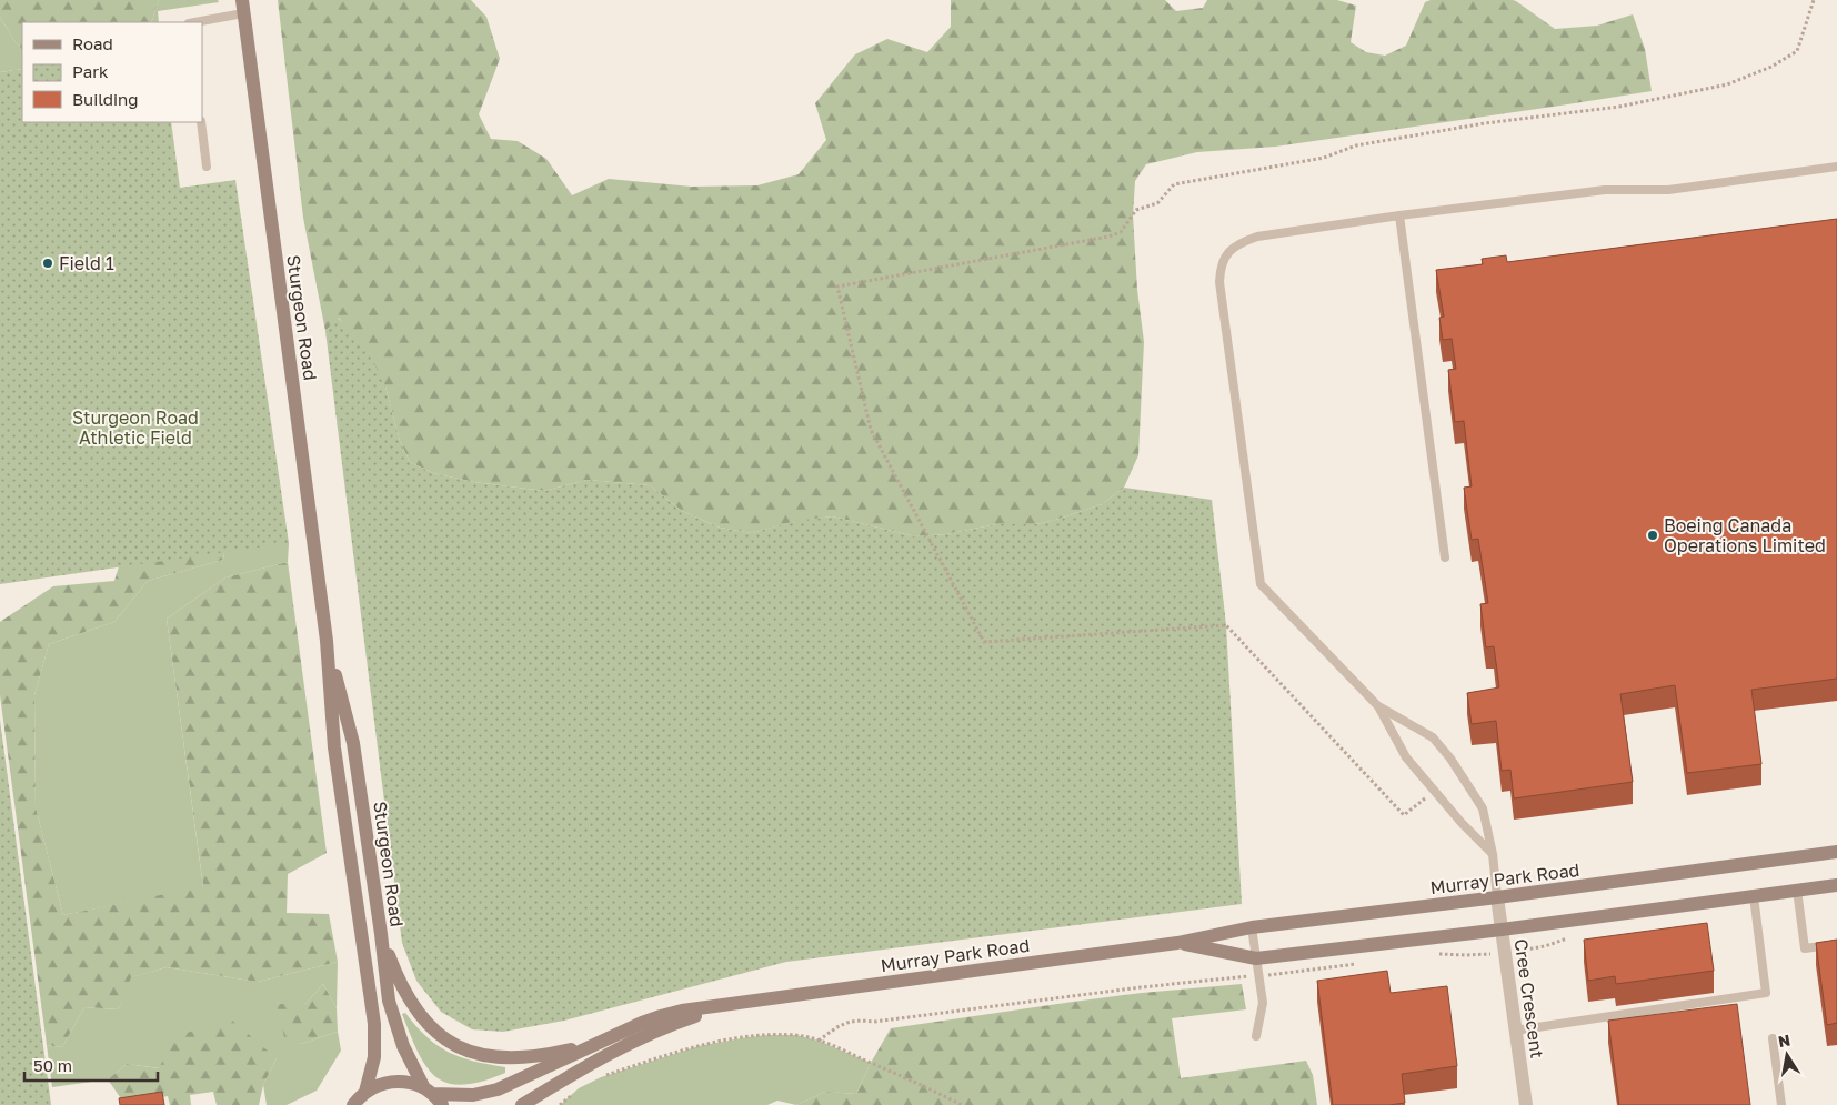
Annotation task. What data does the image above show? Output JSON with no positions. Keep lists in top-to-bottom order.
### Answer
{
  "streets": {
    "street": ["Sturgeon Road", "Murray Park Road", "Cree Crescent"]
  },
  "crossings": [
    ["Sturgeon Road", "Murray Park Road"],
    ["Murray Park Road", "Cree Crescent"]
  ],
  "parks": ["Sturgeon Road Athletic Field"],
  "places": ["Field 1", "Boeing Canada Operations Limited"],
  "legend": ["Road", "Park", "Building"],
  "scale_bar": "50 m",
  "north": "top"
}
